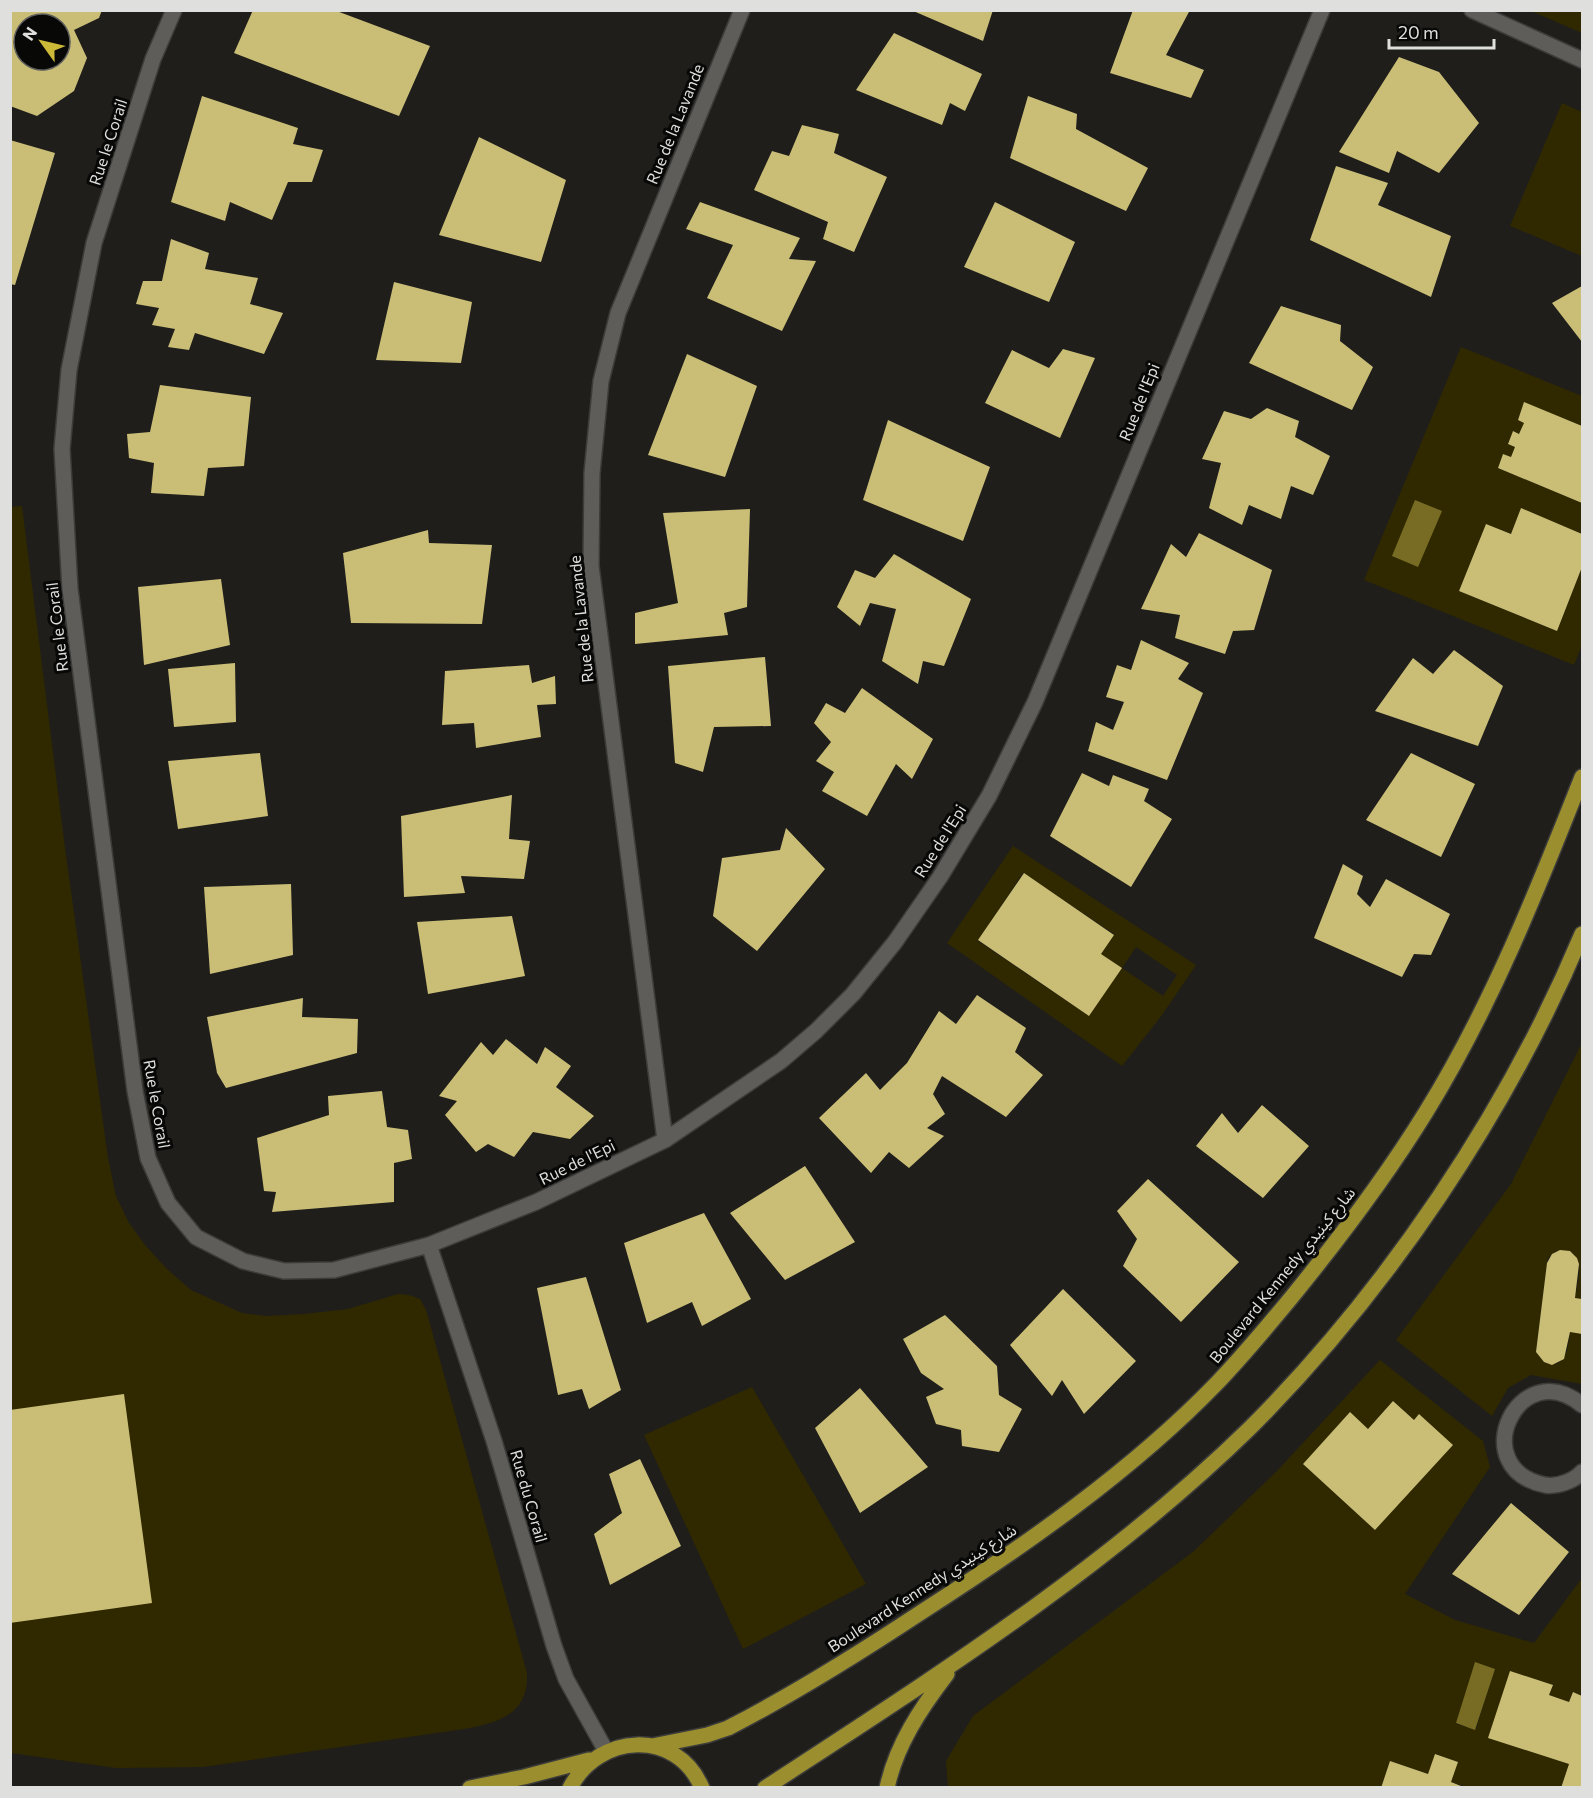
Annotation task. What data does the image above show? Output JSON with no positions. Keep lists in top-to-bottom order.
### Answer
{
  "streets": {
    "main road": ["Boulevard Kennedy شارع كينيدي"],
    "street": [
      "Rue de la Lavande",
      "Rue le Corail",
      "Rue de l'Epi",
      "Rue du Corail"
    ]
  },
  "crossings": [
    ["Rue de la Lavande", "Rue de l'Epi"],
    ["Rue le Corail", "Rue de l'Epi"],
    ["Rue de l'Epi", "Rue du Corail"],
    ["Boulevard Kennedy شارع كينيدي", "Rue du Corail"]
  ],
  "scale_bar": "20 m",
  "north": "top left"
}
